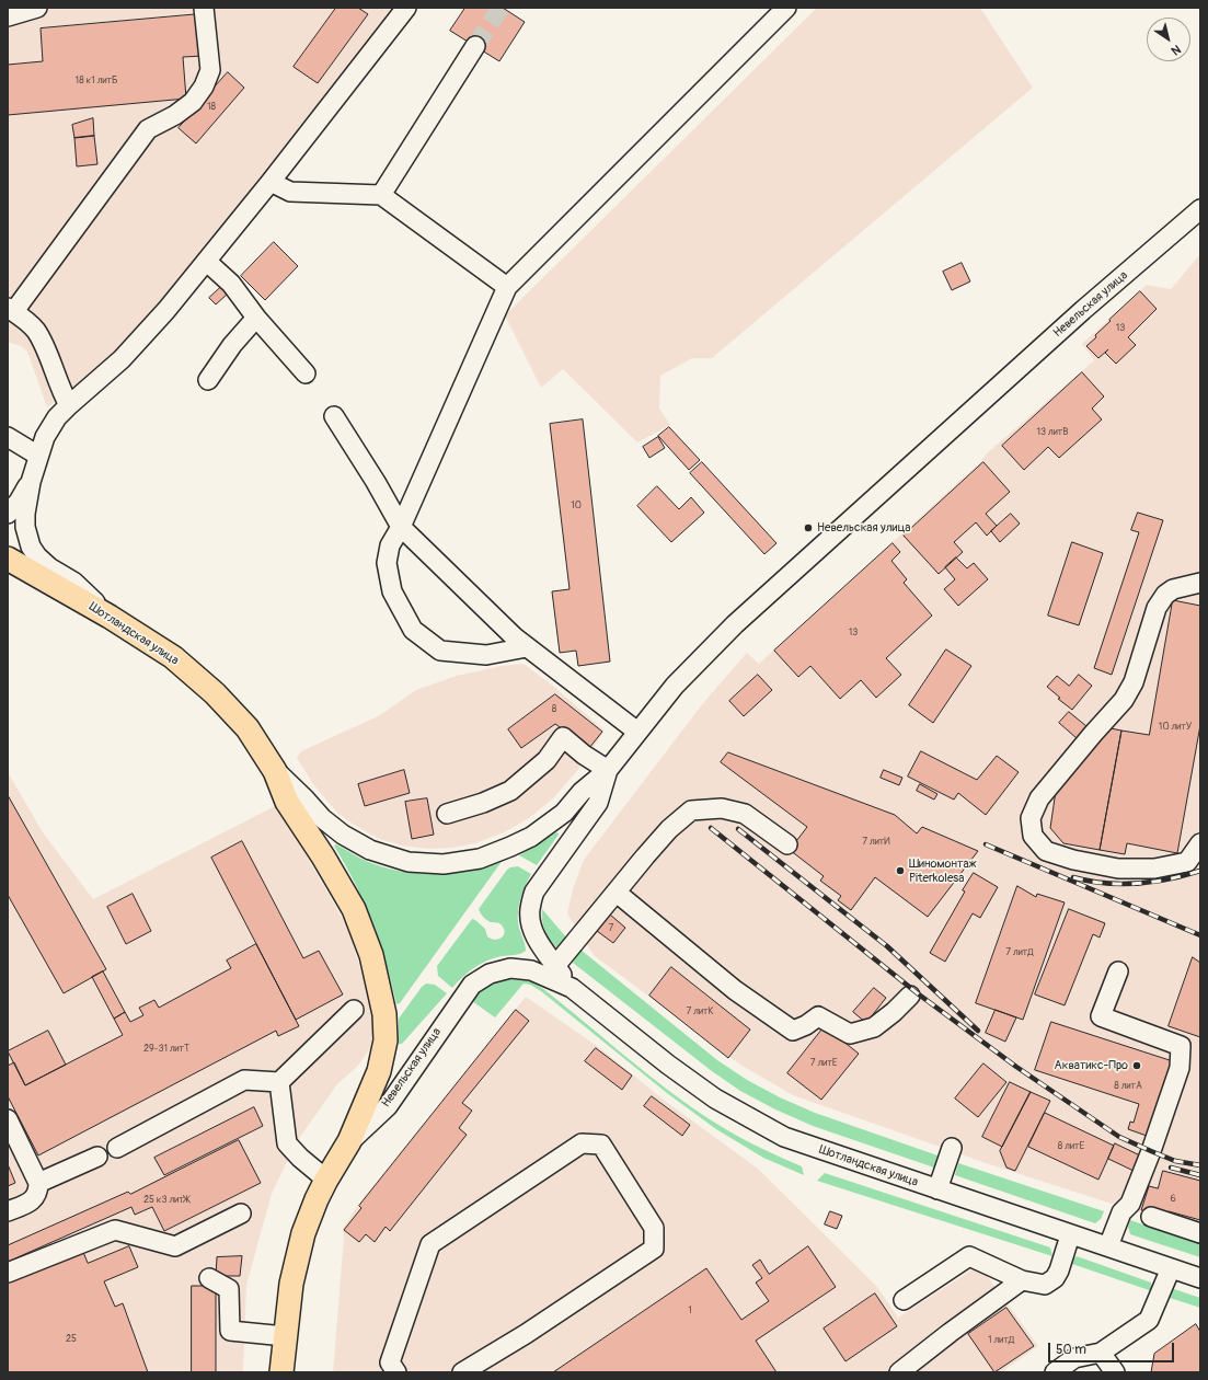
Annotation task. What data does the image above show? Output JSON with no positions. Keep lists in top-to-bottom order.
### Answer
{
  "streets": {
    "main road": ["Невельская улица", "Шотландская улица"]
  },
  "crossings": [
    ["Невельская улица", "Шотландская улица"]
  ],
  "places": ["Невельская улица", "Шиномонтаж Piterkolesa", "Акватикс-Про"],
  "house_numbers": [
    "18 к1 литБ",
    "18",
    "13",
    "13 литВ",
    "10",
    "13",
    "8",
    "10 литУ",
    "7 литИ",
    "7",
    "7 литД",
    "7 литК",
    "29-31 литТ",
    "7 литЕ",
    "8 литА",
    "8 литЕ",
    "6",
    "25 к3 литЖ",
    "1",
    "25",
    "1 литД"
  ],
  "scale_bar": "50 m",
  "north": "bottom right"
}
